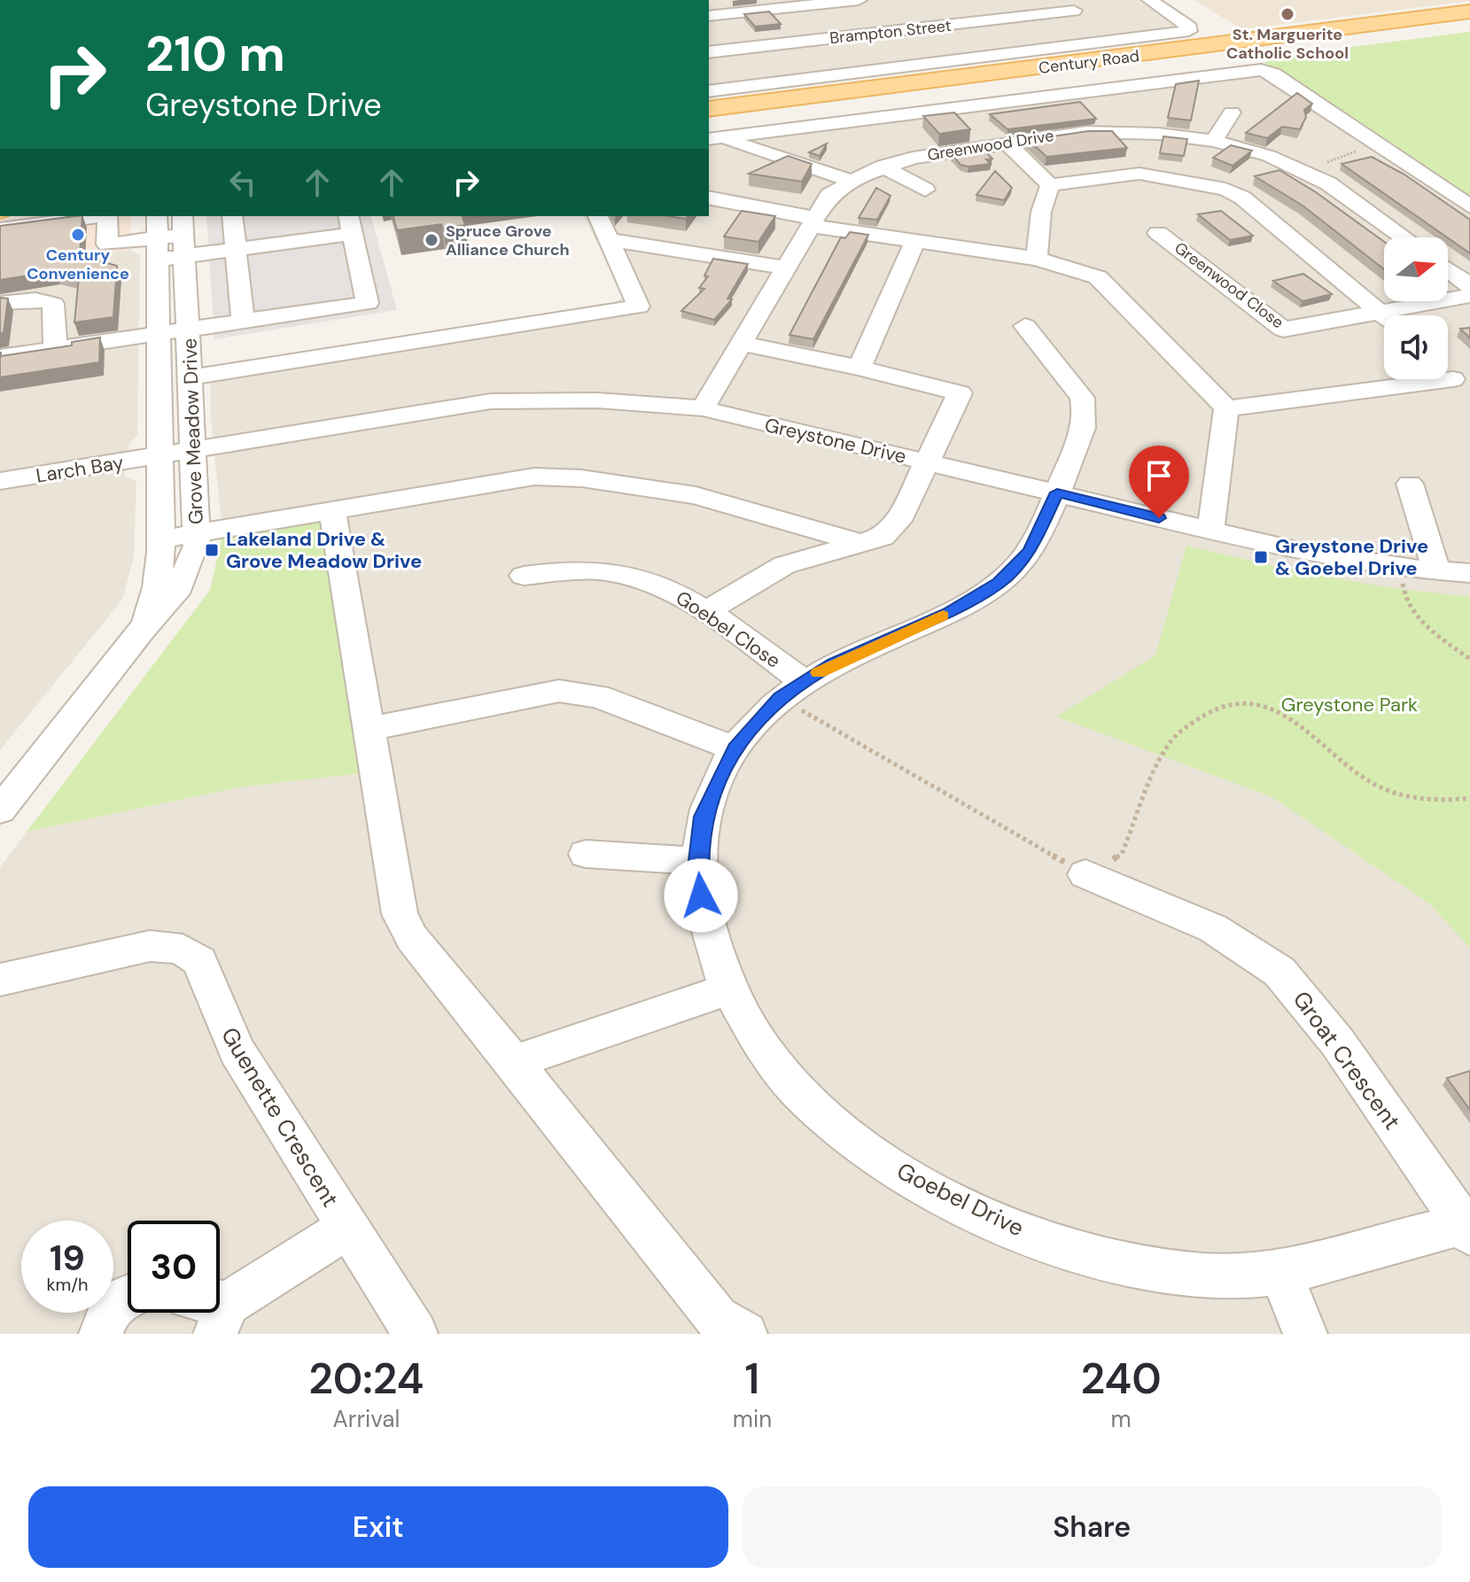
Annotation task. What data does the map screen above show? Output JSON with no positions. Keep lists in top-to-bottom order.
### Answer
{
  "streets": {
    "main road": ["Century Road"],
    "street": [
      "Brampton Street",
      "Greenwood Drive",
      "Greenwood Close",
      "Grove Meadow Drive",
      "Greystone Drive",
      "Larch Bay",
      "Goebel Close",
      "Groat Crescent",
      "Guenette Crescent",
      "Goebel Drive"
    ]
  },
  "crossings": [
    ["Greenwood Drive", "Greystone Drive"],
    ["Grove Meadow Drive", "Greystone Drive"],
    ["Grove Meadow Drive", "Larch Bay"],
    ["Greystone Drive", "Larch Bay"],
    ["Greystone Drive", "Goebel Drive"],
    ["Goebel Close", "Goebel Drive"],
    ["Groat Crescent", "Goebel Drive"]
  ],
  "parks": ["Greystone Park"],
  "places": {
    "other": ["St. Marguerite Catholic School", "Century Convenience", "Spruce Grove Alliance Church"],
    "transit": ["Lakeland Drive & Grove Meadow Drive", "Greystone Drive & Goebel Drive"]
  },
  "north": "right",
  "page": {
    "turn": ["210 m", "Greystone Drive"],
    "speed": "19 km/h",
    "limit": "30",
    "eta": [
      "20:24",
      "Arrival",
      "1",
      "min",
      "240",
      "m"
    ],
    "buttons": ["Exit", "Share"]
  }
}
